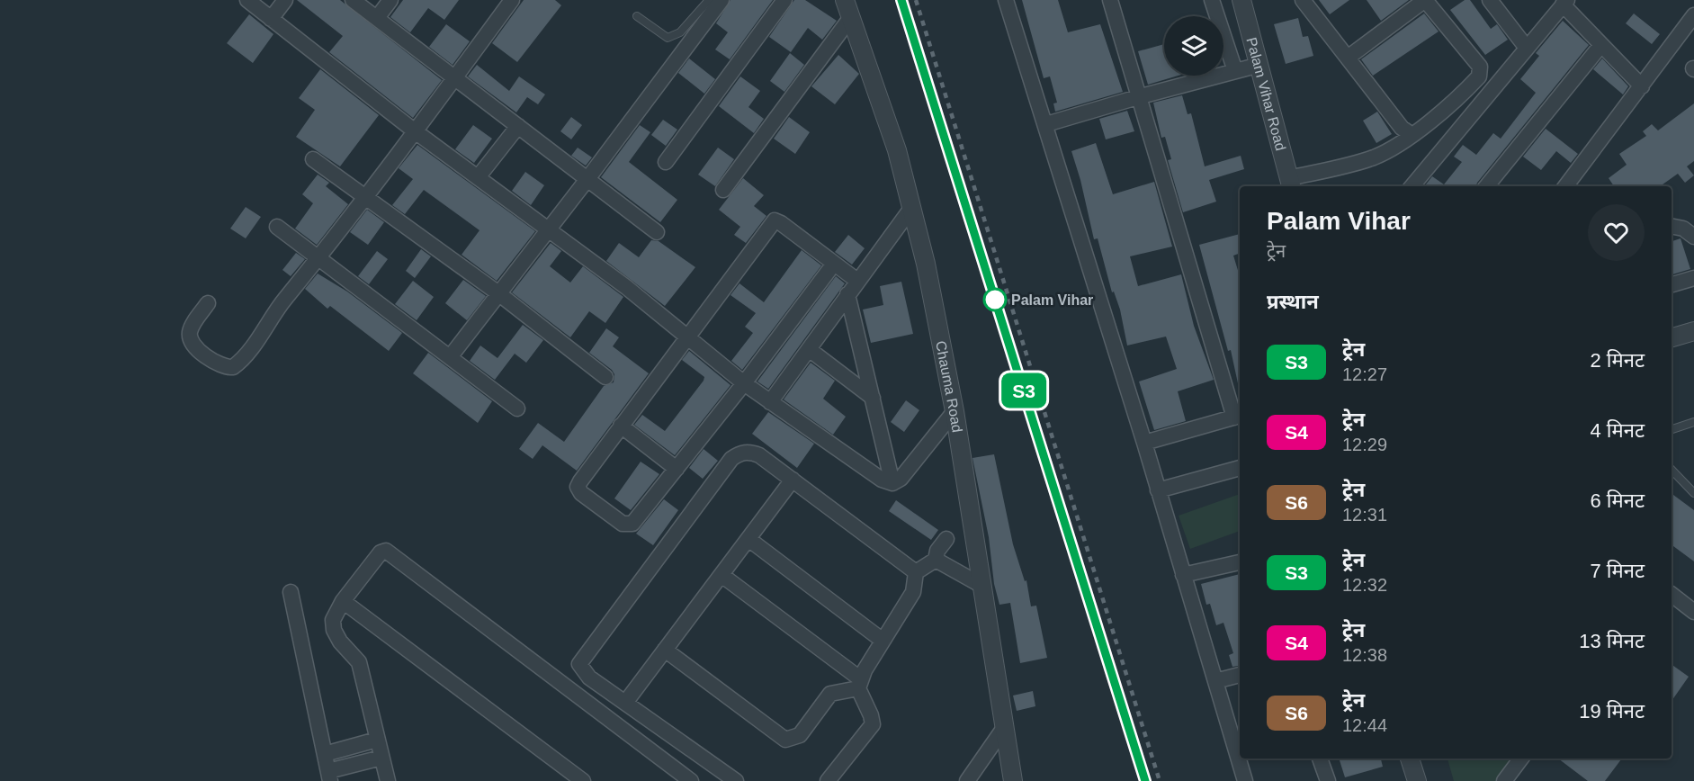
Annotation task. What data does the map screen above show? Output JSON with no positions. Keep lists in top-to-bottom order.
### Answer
{
  "streets": {
    "street": ["Palam Vihar Road", "Chauma Road"]
  },
  "places": ["Palam Vihar"],
  "page": {
    "on_map": "S3",
    "heading": [
      ["Palam Vihar", "ट्रेन"],
      "प्रस्थान"
    ],
    "list": [
      {
        "mark": "S3",
        "name": "ट्रेन",
        "note": "12:27",
        "value": "2 मिनट"
      },
      {
        "mark": "S4",
        "name": "ट्रेन",
        "note": "12:29",
        "value": "4 मिनट"
      },
      {
        "mark": "S6",
        "name": "ट्रेन",
        "note": "12:31",
        "value": "6 मिनट"
      },
      {
        "mark": "S3",
        "name": "ट्रेन",
        "note": "12:32",
        "value": "7 मिनट"
      },
      {
        "mark": "S4",
        "name": "ट्रेन",
        "note": "12:38",
        "value": "13 मिनट"
      },
      {
        "mark": "S6",
        "name": "ट्रेन",
        "note": "12:44",
        "value": "19 मिनट"
      }
    ]
  }
}
